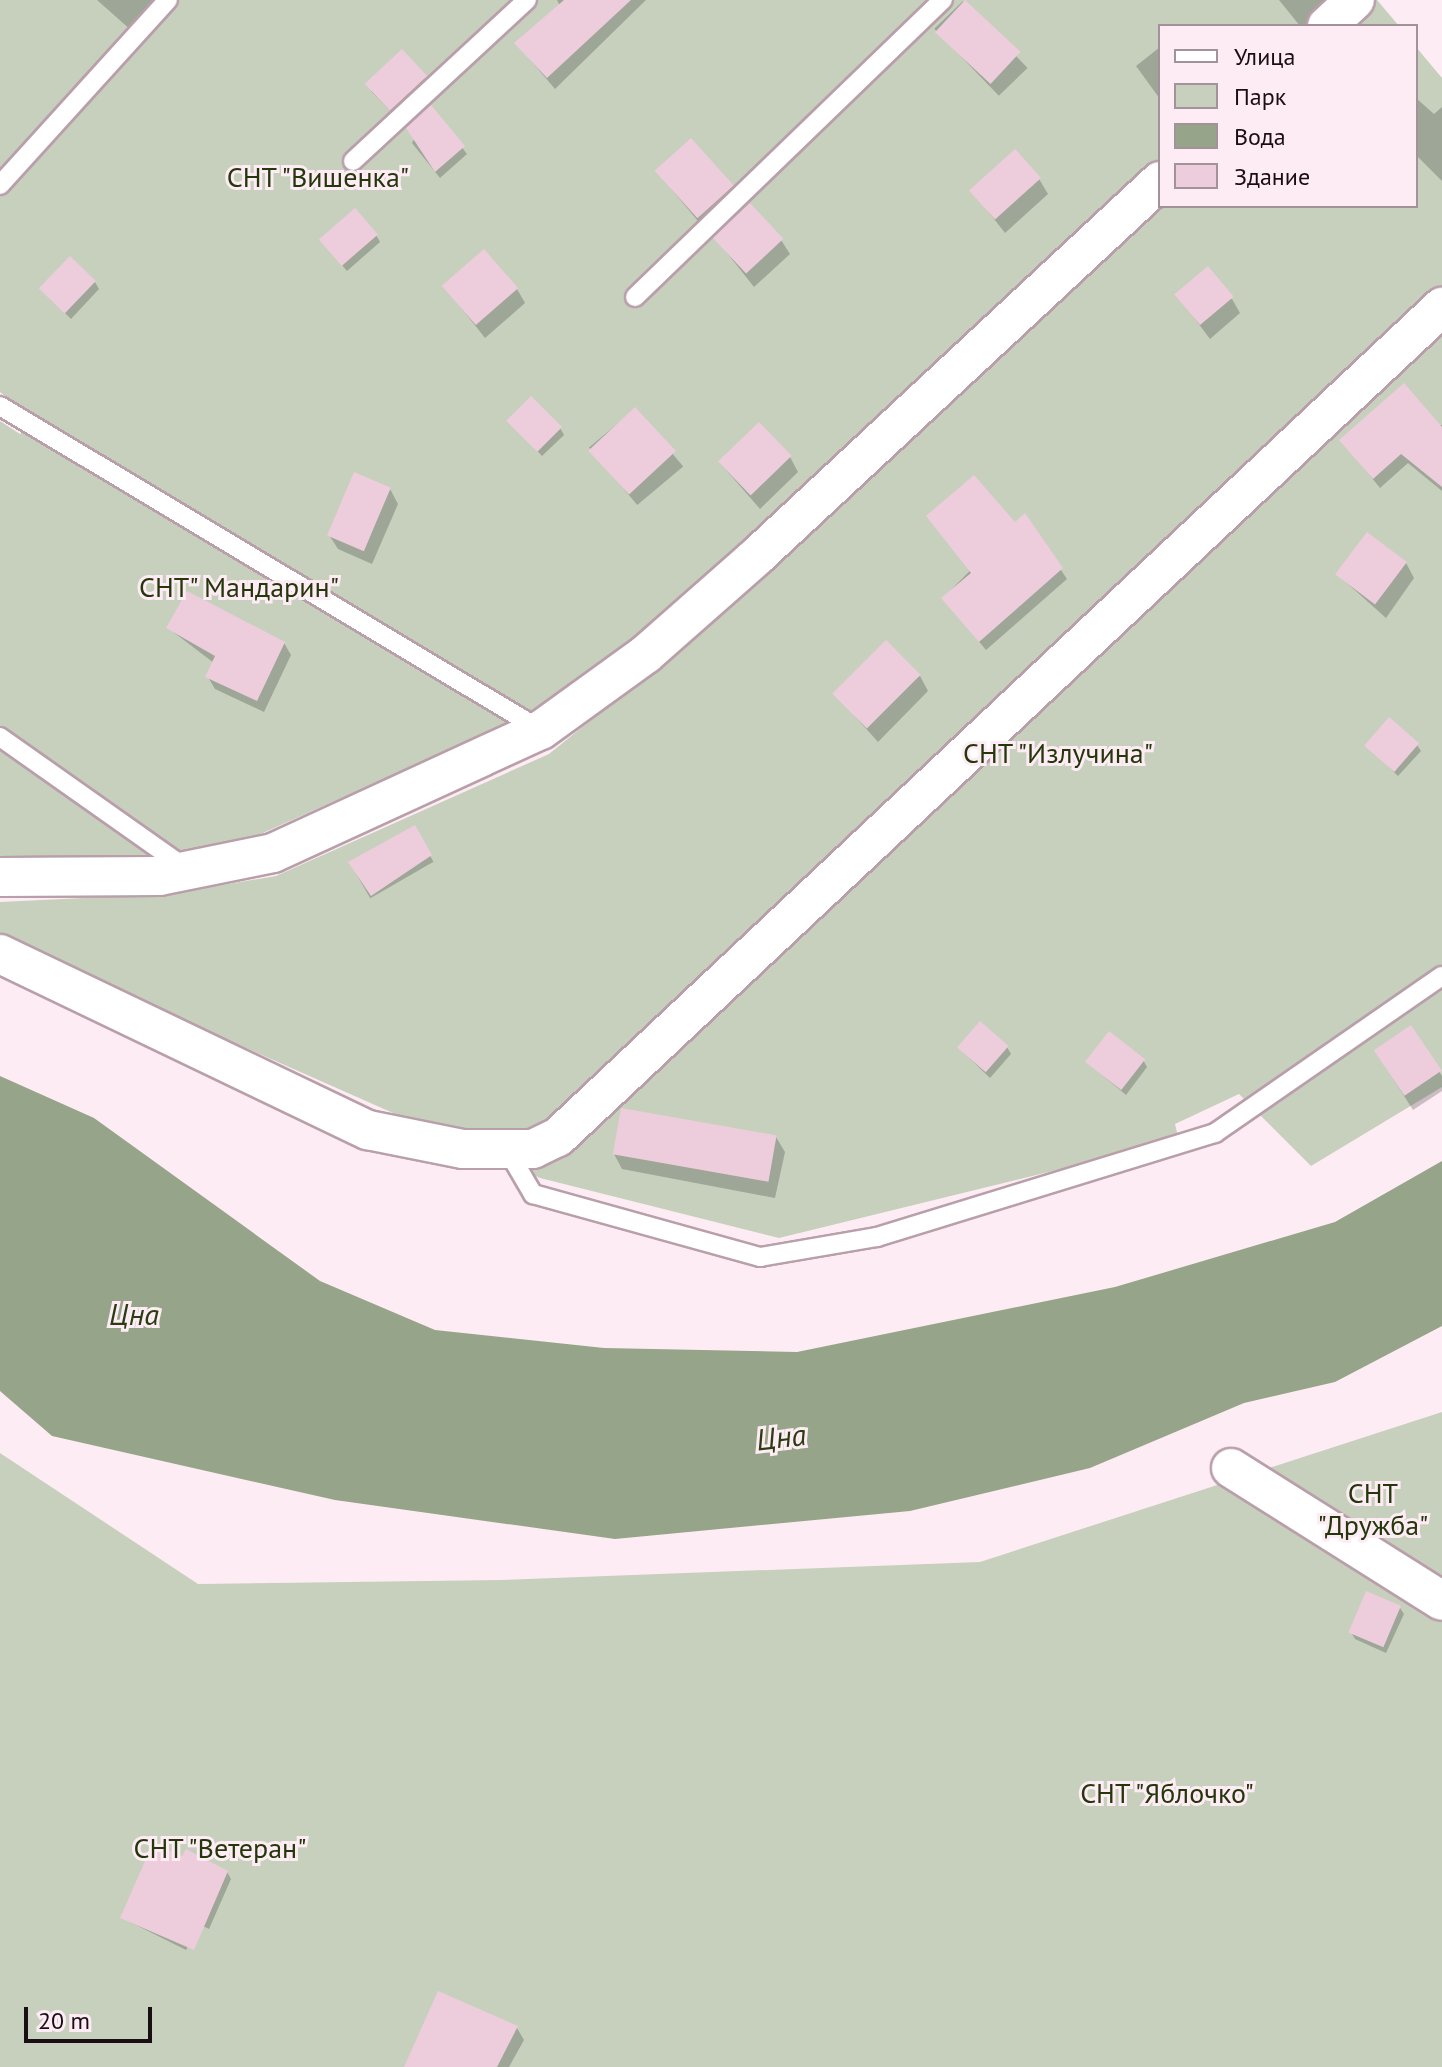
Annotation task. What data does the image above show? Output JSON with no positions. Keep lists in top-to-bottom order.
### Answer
{
  "water": ["Цна"],
  "parks": [
    "СНТ \"Вишенка\"",
    "СНТ\" Мандарин\"",
    "СНТ \"Излучина\"",
    "СНТ \"Дружба\"",
    "СНТ \"Яблочко\"",
    "СНТ \"Ветеран\""
  ],
  "legend": [
    "Улица",
    "Парк",
    "Вода",
    "Здание"
  ],
  "scale_bar": "20 m"
}
